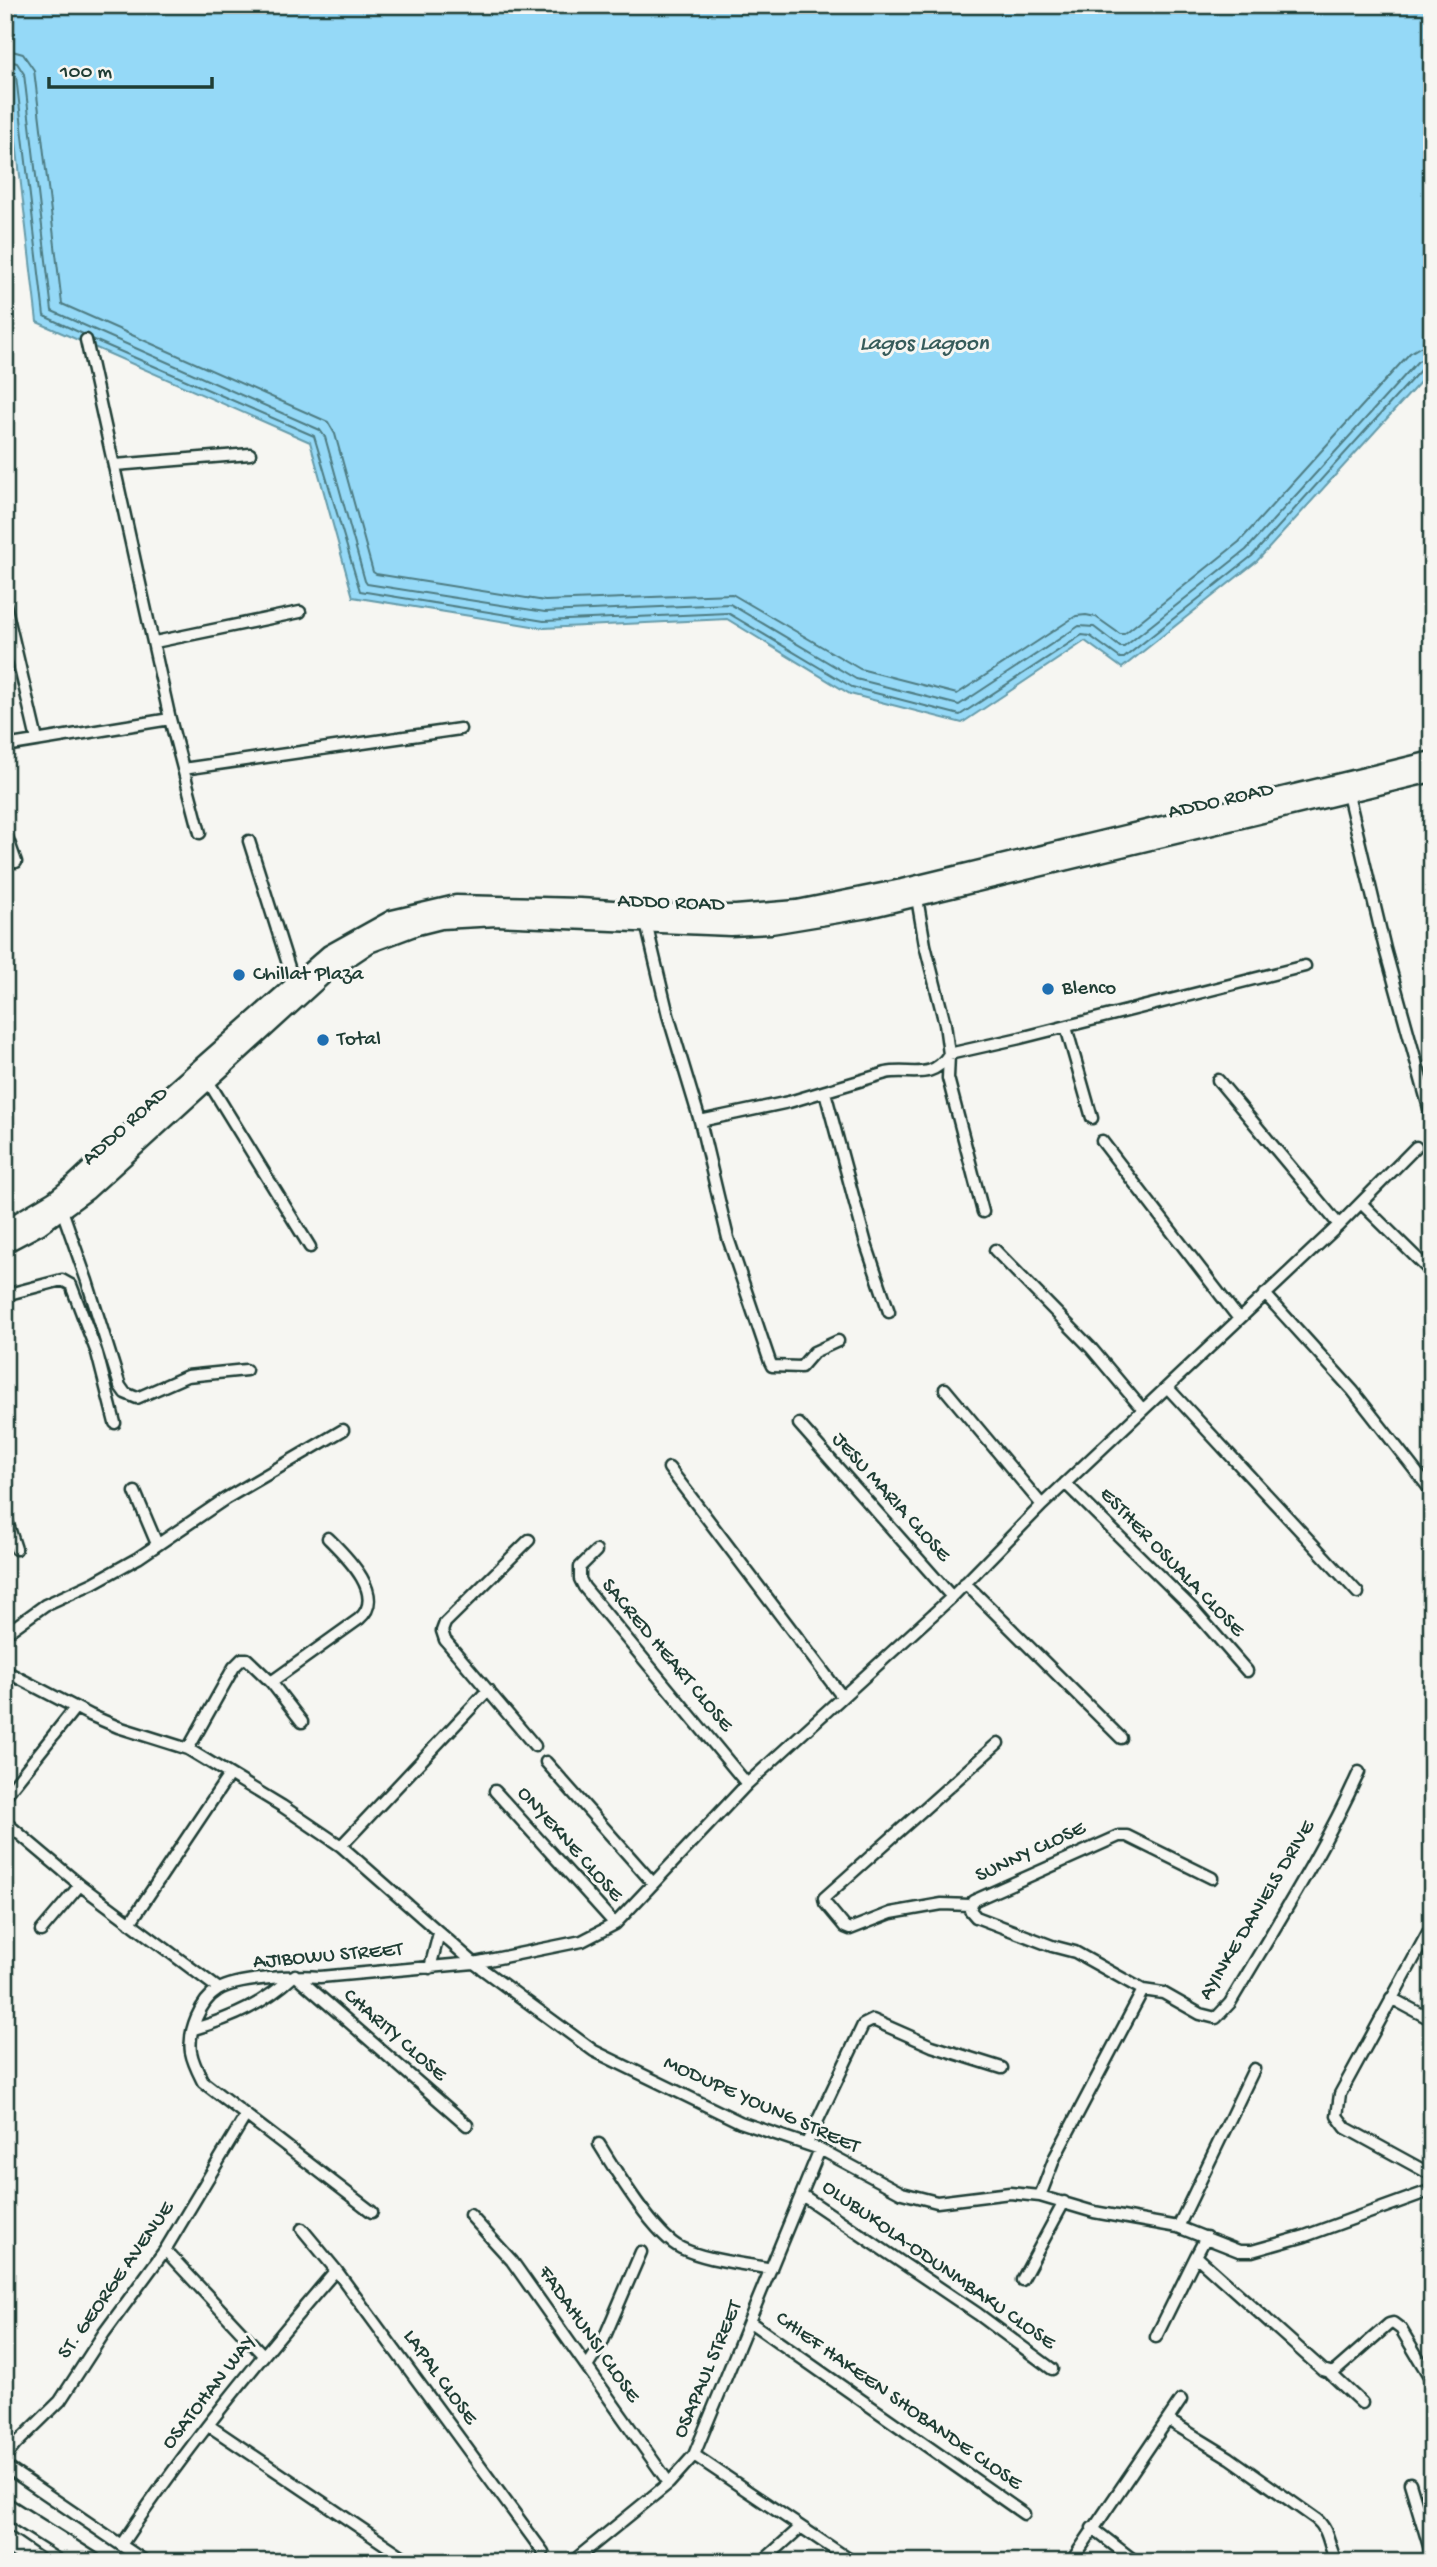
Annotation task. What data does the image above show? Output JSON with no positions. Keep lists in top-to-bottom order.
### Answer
{
  "streets": {
    "main road": ["ADDO ROAD"],
    "street": [
      "JESU MARIA CLOSE",
      "ESTHER OSUALA CLOSE",
      "SACRED HEART CLOSE",
      "ONYEKNE CLOSE",
      "SUNNY CLOSE",
      "AYINKE DANIELS DRIVE",
      "AJIBOWU STREET",
      "CHARITY CLOSE",
      "MODUPE YOUNG STREET",
      "OLUBUKOLA-ODUNMBAKU CLOSE",
      "ST. GEORGE AVENUE",
      "FADAHUNSI CLOSE",
      "OSAPAUL STREET",
      "LAPAL CLOSE",
      "OSATOHAN WAY",
      "CHIEF HAKEEN SHOBANDE CLOSE"
    ]
  },
  "crossings": [
    ["ONYEKNE CLOSE", "AJIBOWU STREET"],
    ["SUNNY CLOSE", "AYINKE DANIELS DRIVE"],
    ["AJIBOWU STREET", "CHARITY CLOSE"],
    ["AJIBOWU STREET", "MODUPE YOUNG STREET"],
    ["MODUPE YOUNG STREET", "OSAPAUL STREET"],
    ["OLUBUKOLA-ODUNMBAKU CLOSE", "OSAPAUL STREET"],
    ["FADAHUNSI CLOSE", "OSAPAUL STREET"],
    ["OSAPAUL STREET", "CHIEF HAKEEN SHOBANDE CLOSE"],
    ["LAPAL CLOSE", "OSATOHAN WAY"]
  ],
  "water": ["Lagos Lagoon"],
  "places": ["Chillat Plaza", "Blenco", "Total"],
  "scale_bar": "100 m"
}
